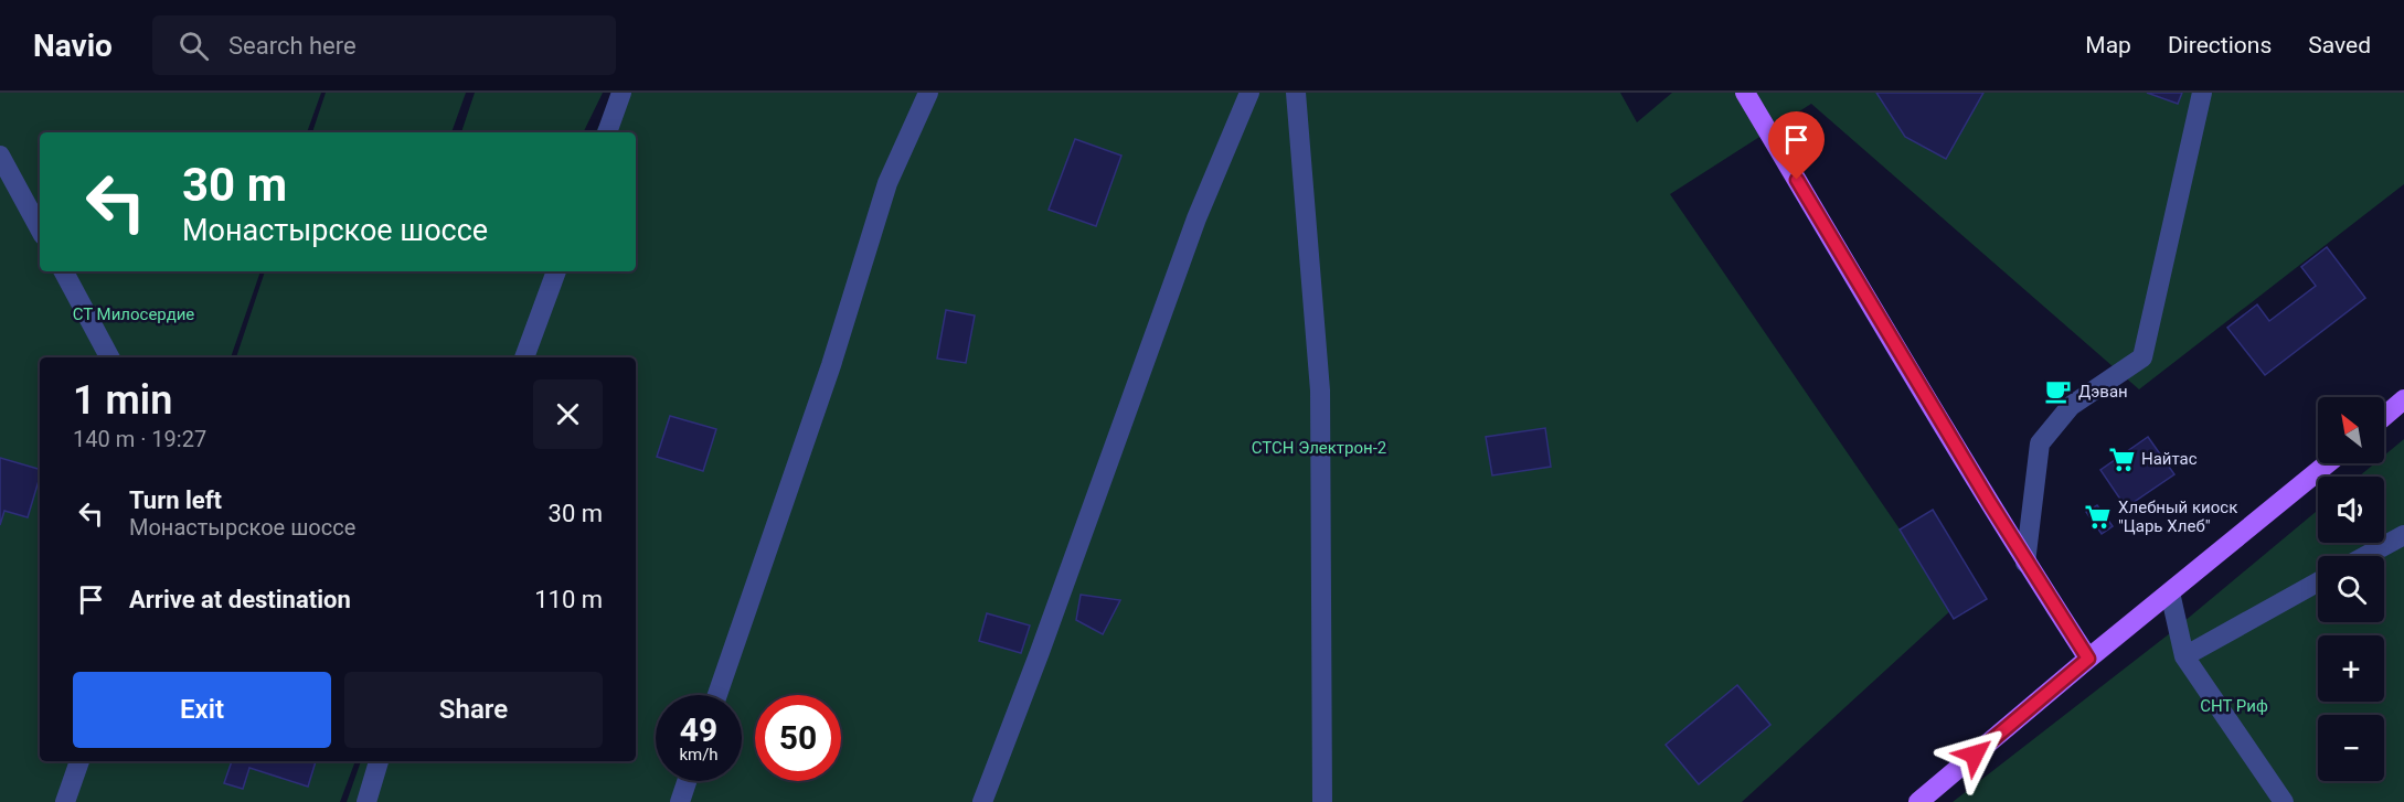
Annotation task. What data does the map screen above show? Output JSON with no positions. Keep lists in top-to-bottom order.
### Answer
{
  "parks": ["СТ Милосердие", "СТСН Электрон-2", "СНТ Риф"],
  "places": {
    "cafe": ["Дэван"],
    "supermarket": ["Найтас", "Хлебный киоск \"Царь Хлеб\""]
  },
  "north": "top left",
  "page": {
    "header": "Navio",
    "search": "Search here",
    "nav": ["Map", "Directions", "Saved"],
    "turn": ["30 m", "Монастырское шоссе"],
    "heading": ["1 min", "140 m · 19:27"],
    "map_buttons": ["+", "−"],
    "list": [
      {
        "name": "Turn left",
        "note": "Монастырское шоссе",
        "value": "30 m"
      },
      {
        "name": "Arrive at destination",
        "value": "110 m"
      }
    ],
    "buttons": ["Exit", "Share"],
    "speed": "49 km/h",
    "limit": "50"
  }
}
